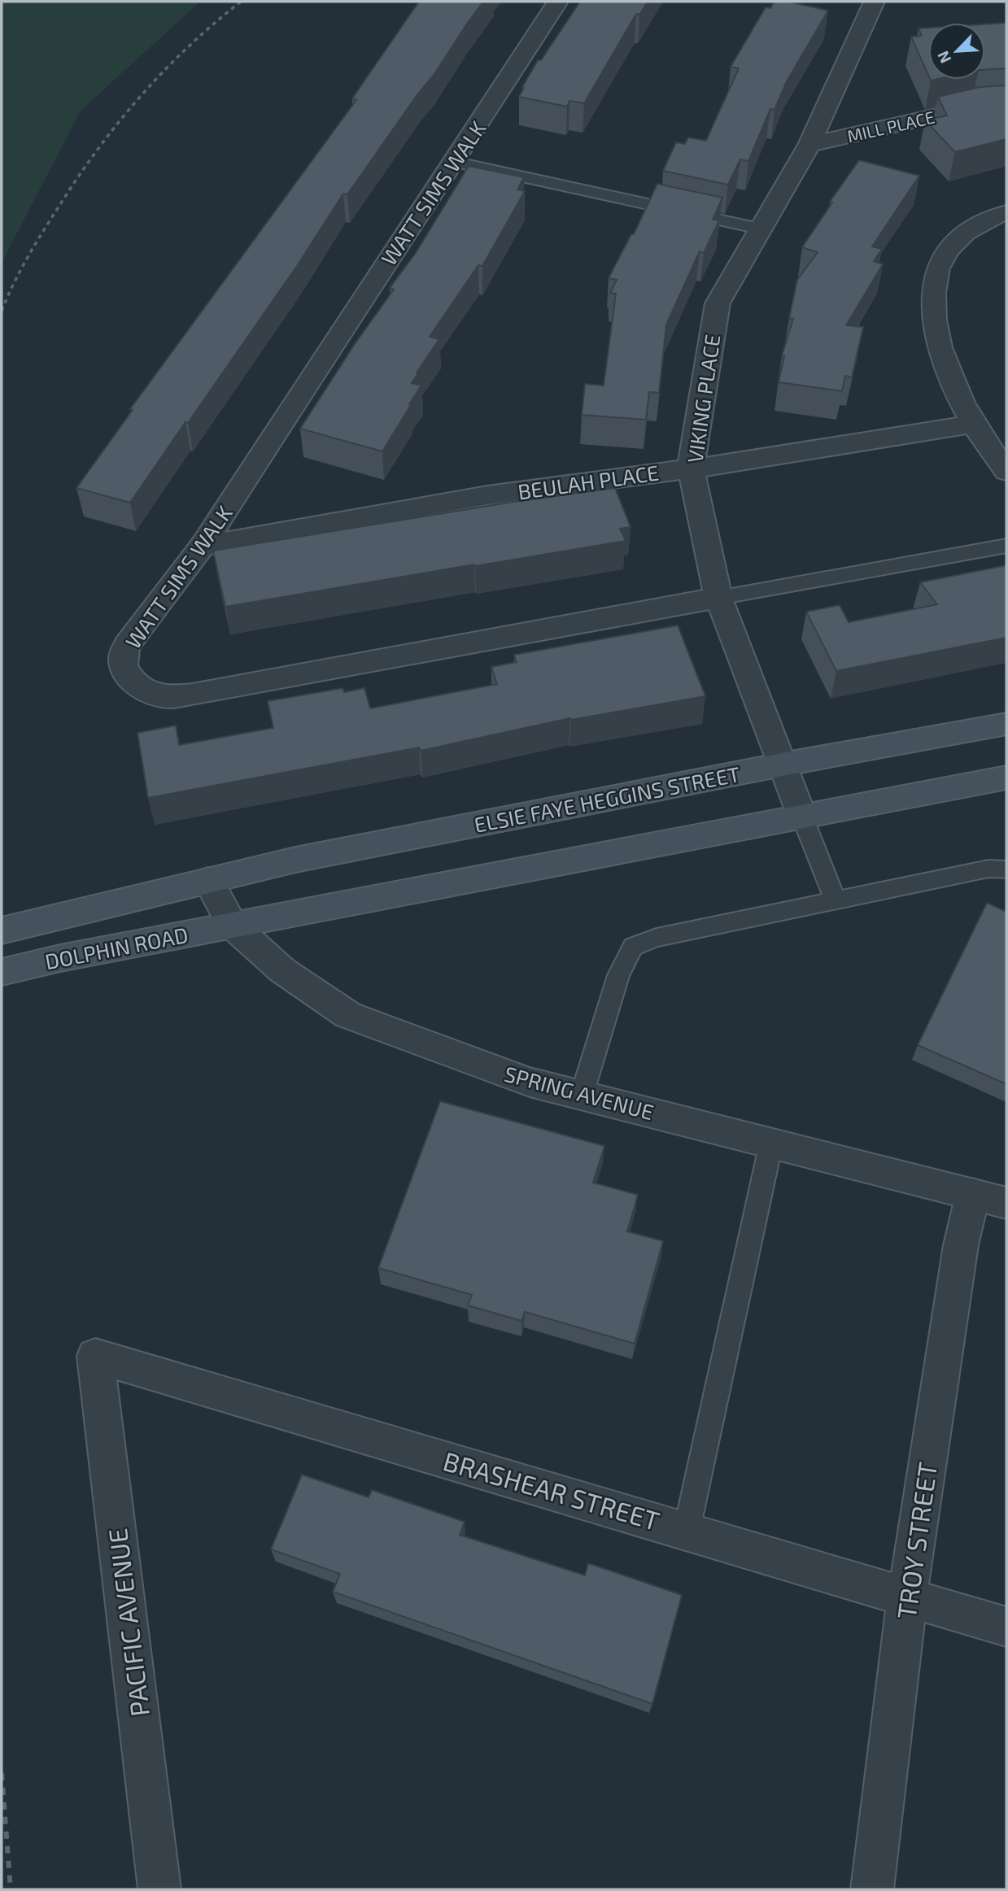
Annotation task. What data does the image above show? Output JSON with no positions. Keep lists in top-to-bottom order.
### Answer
{
  "streets": {
    "main road": ["ELSIE FAYE HEGGINS STREET", "DOLPHIN ROAD"],
    "street": [
      "MILL PLACE",
      "WATT SIMS WALK",
      "VIKING PLACE",
      "BEULAH PLACE",
      "SPRING AVENUE",
      "BRASHEAR STREET",
      "TROY STREET",
      "PACIFIC AVENUE"
    ]
  },
  "crossings": [
    ["MILL PLACE", "VIKING PLACE"],
    ["WATT SIMS WALK", "VIKING PLACE"],
    ["WATT SIMS WALK", "BEULAH PLACE"],
    ["VIKING PLACE", "BEULAH PLACE"],
    ["VIKING PLACE", "ELSIE FAYE HEGGINS STREET"],
    ["ELSIE FAYE HEGGINS STREET", "DOLPHIN ROAD"],
    ["ELSIE FAYE HEGGINS STREET", "SPRING AVENUE"],
    ["DOLPHIN ROAD", "SPRING AVENUE"],
    ["SPRING AVENUE", "TROY STREET"],
    ["BRASHEAR STREET", "TROY STREET"],
    ["BRASHEAR STREET", "PACIFIC AVENUE"]
  ],
  "north": "bottom left"
}
